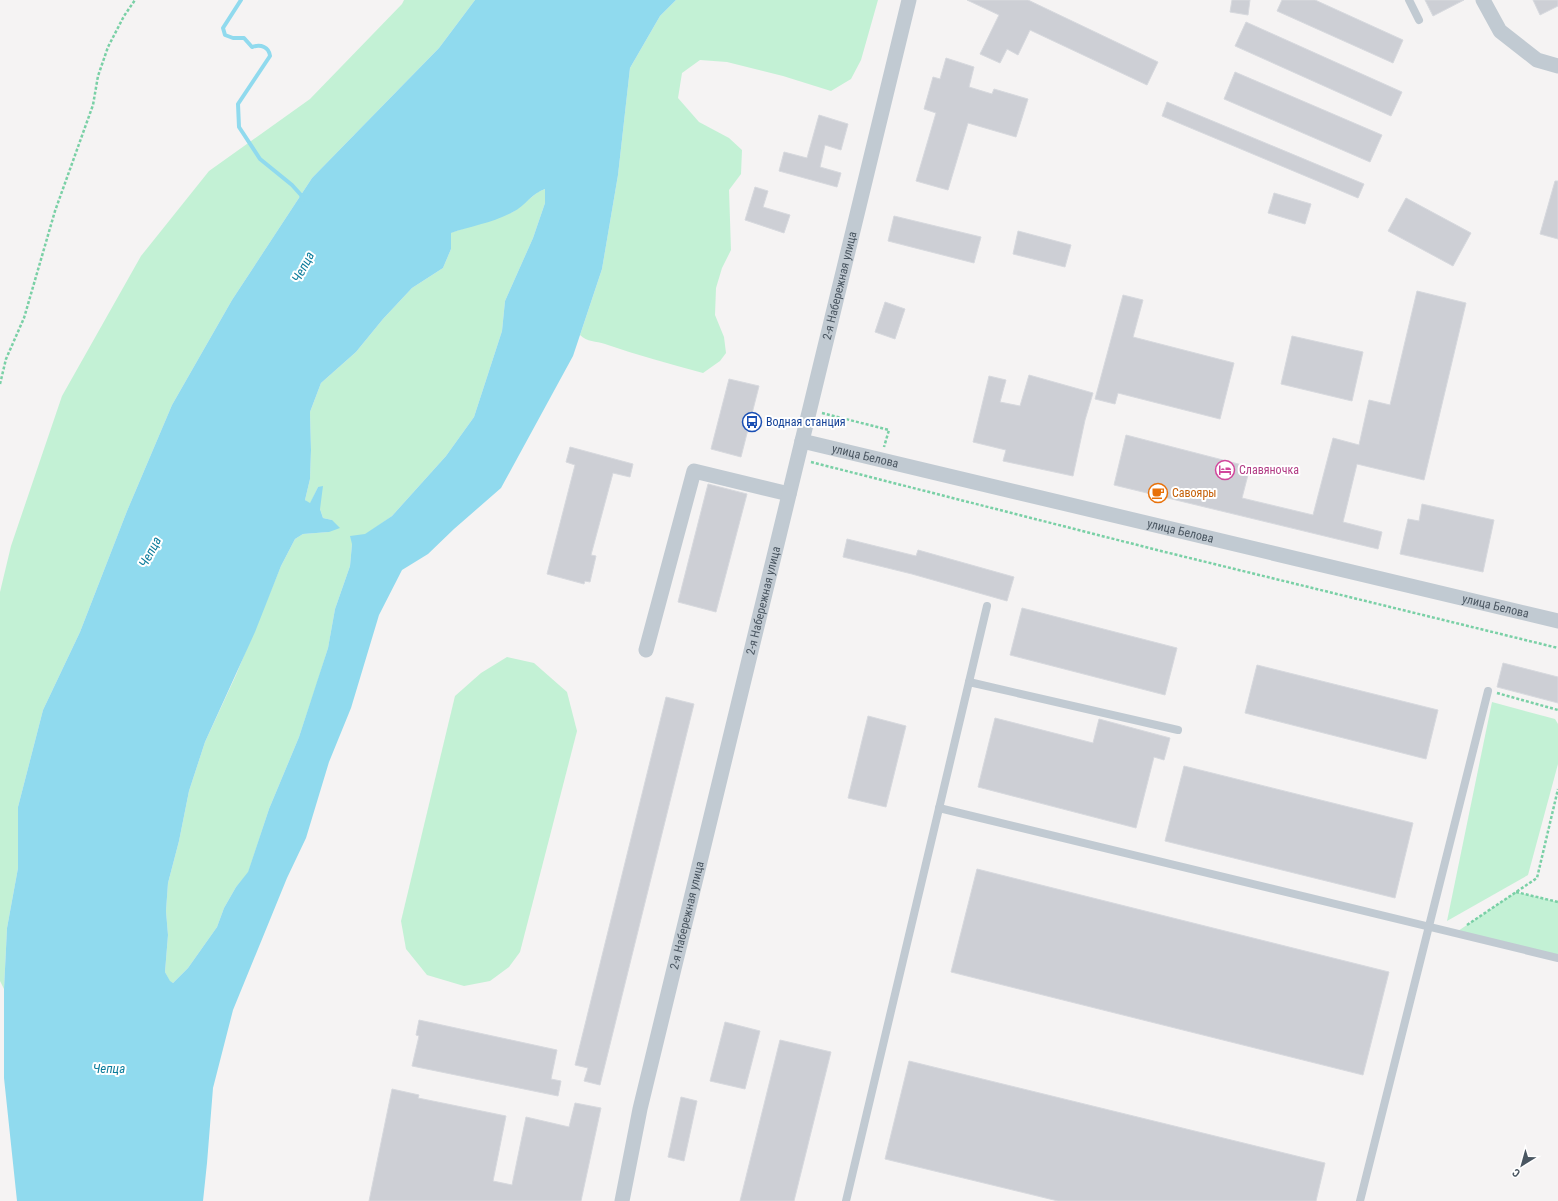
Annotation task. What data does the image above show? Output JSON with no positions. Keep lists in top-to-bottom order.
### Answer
{
  "streets": {
    "street": ["2-я Набережная улица", "улица Белова"]
  },
  "crossings": [
    ["2-я Набережная улица", "улица Белова"]
  ],
  "water": ["Чепца"],
  "places": {
    "bus stop": ["Водная станция"],
    "hotel": ["Славяночка"],
    "cafe": ["Савояры"]
  },
  "north": "bottom left"
}
